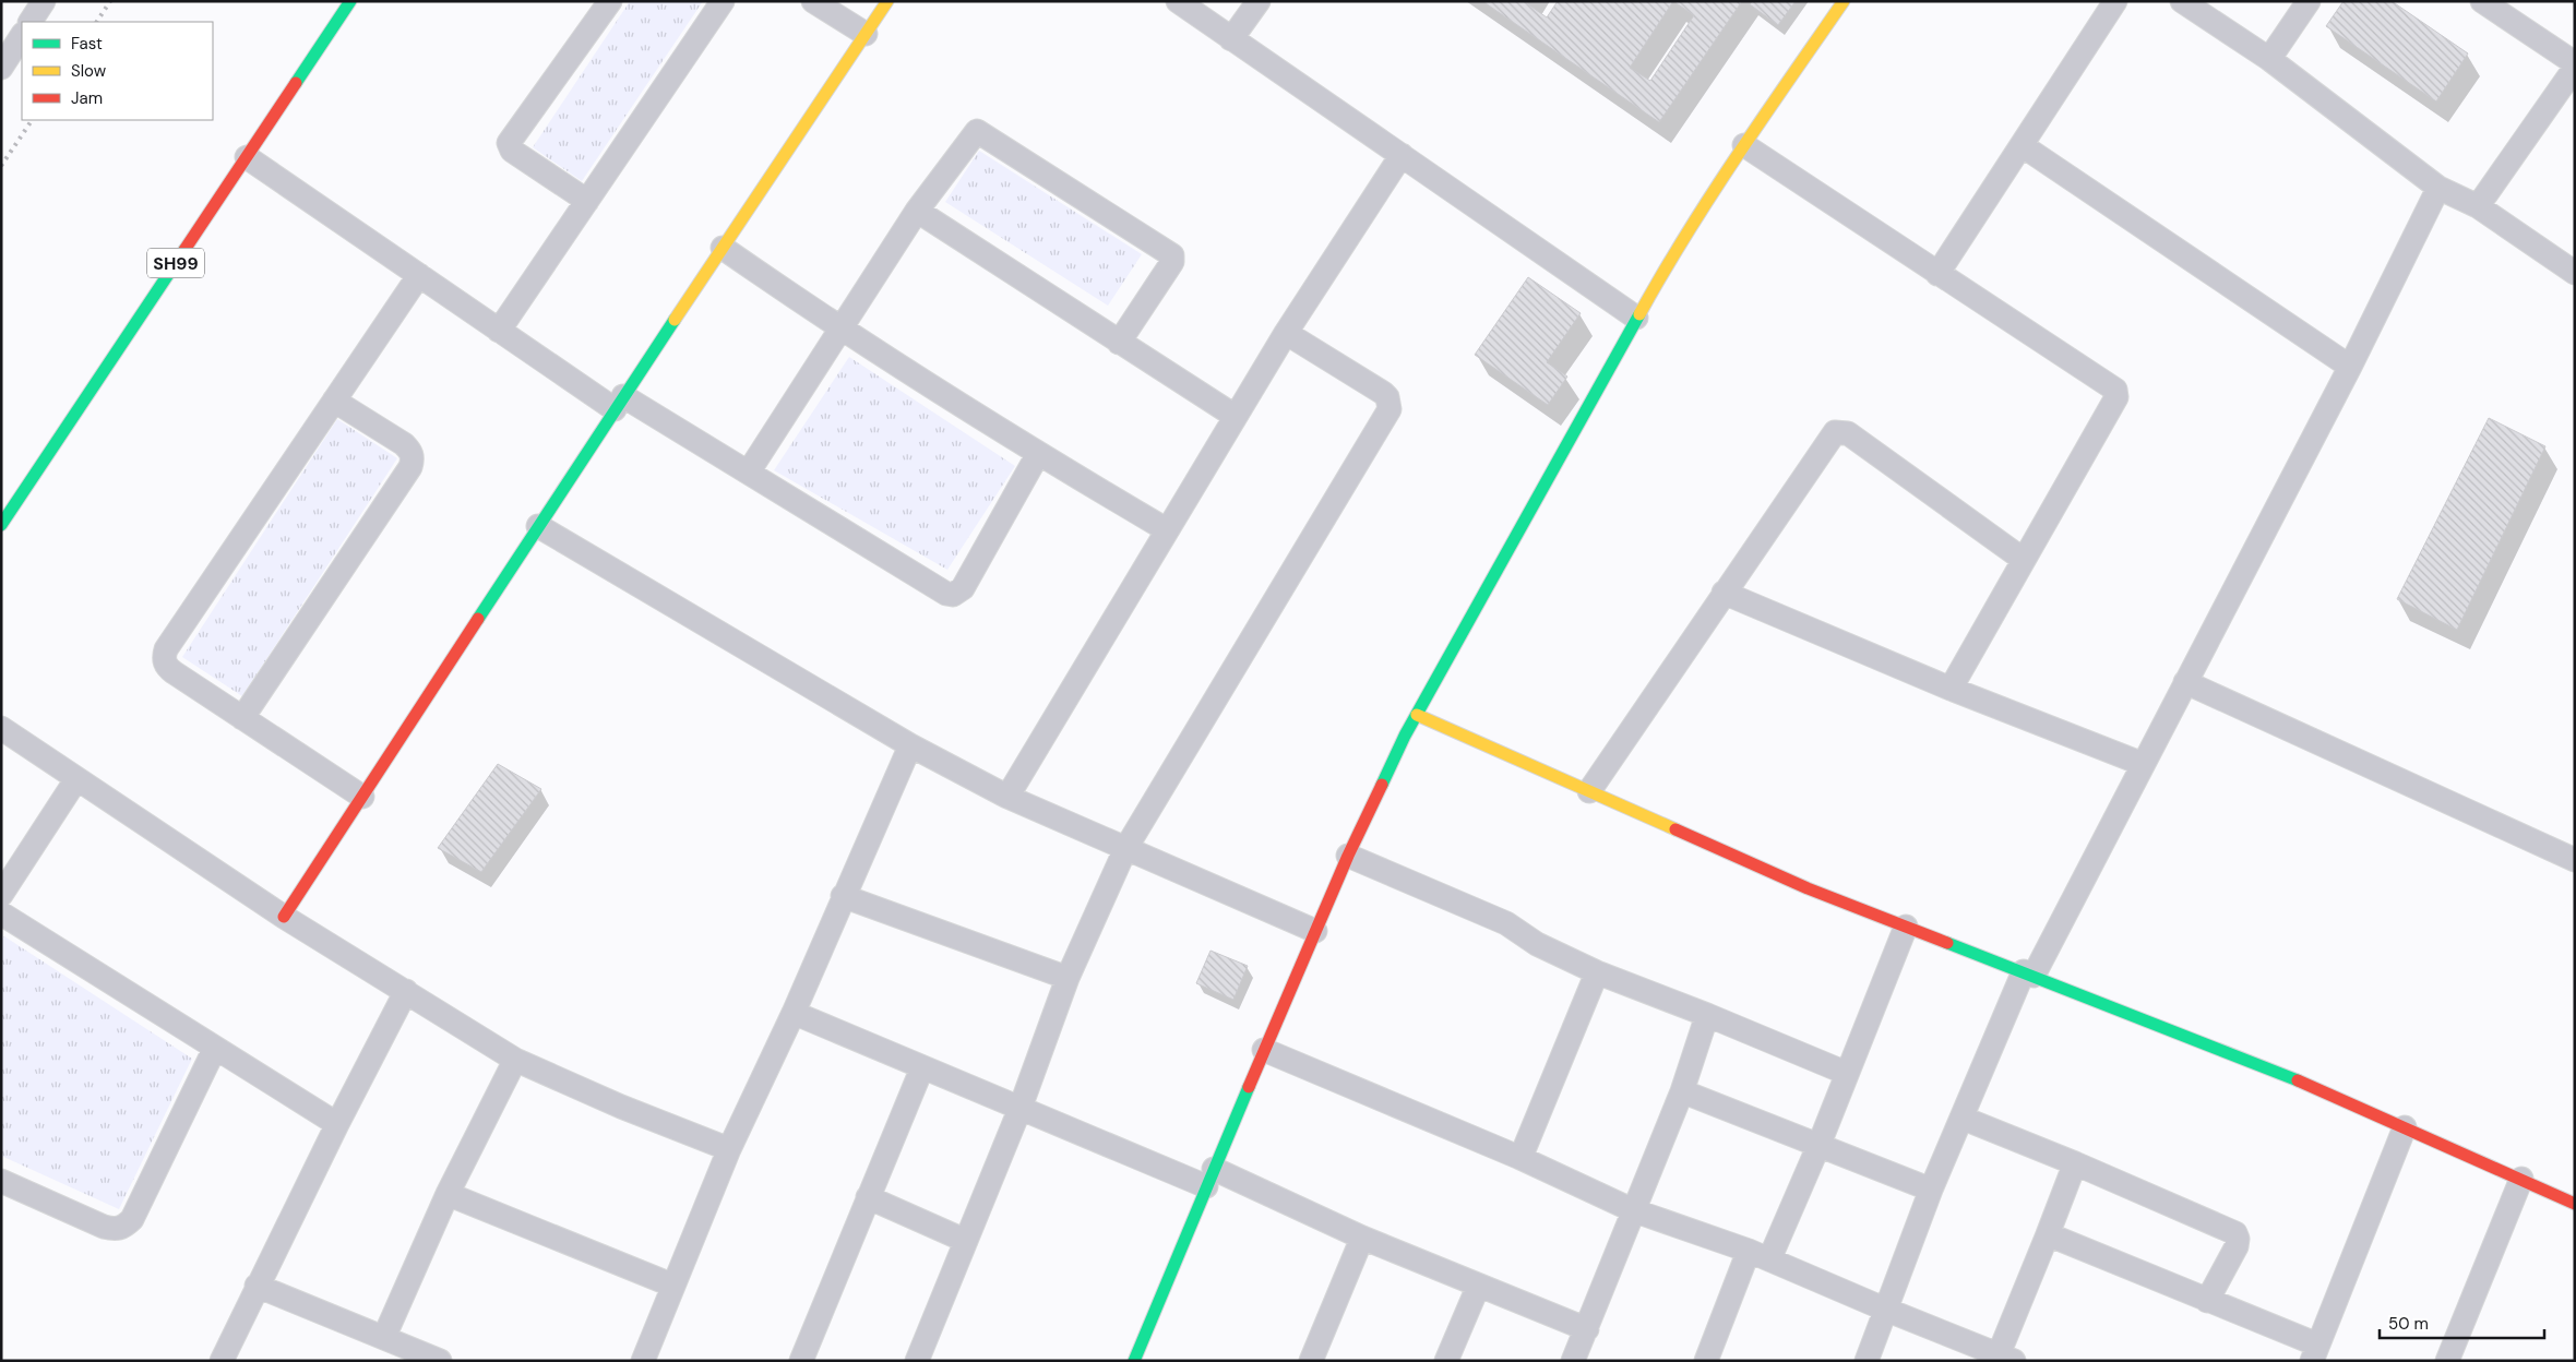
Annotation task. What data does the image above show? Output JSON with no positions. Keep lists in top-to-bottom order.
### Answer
{
  "streets": {
    "street": ["SH99"]
  },
  "legend": ["Fast", "Slow", "Jam"],
  "scale_bar": "50 m"
}
